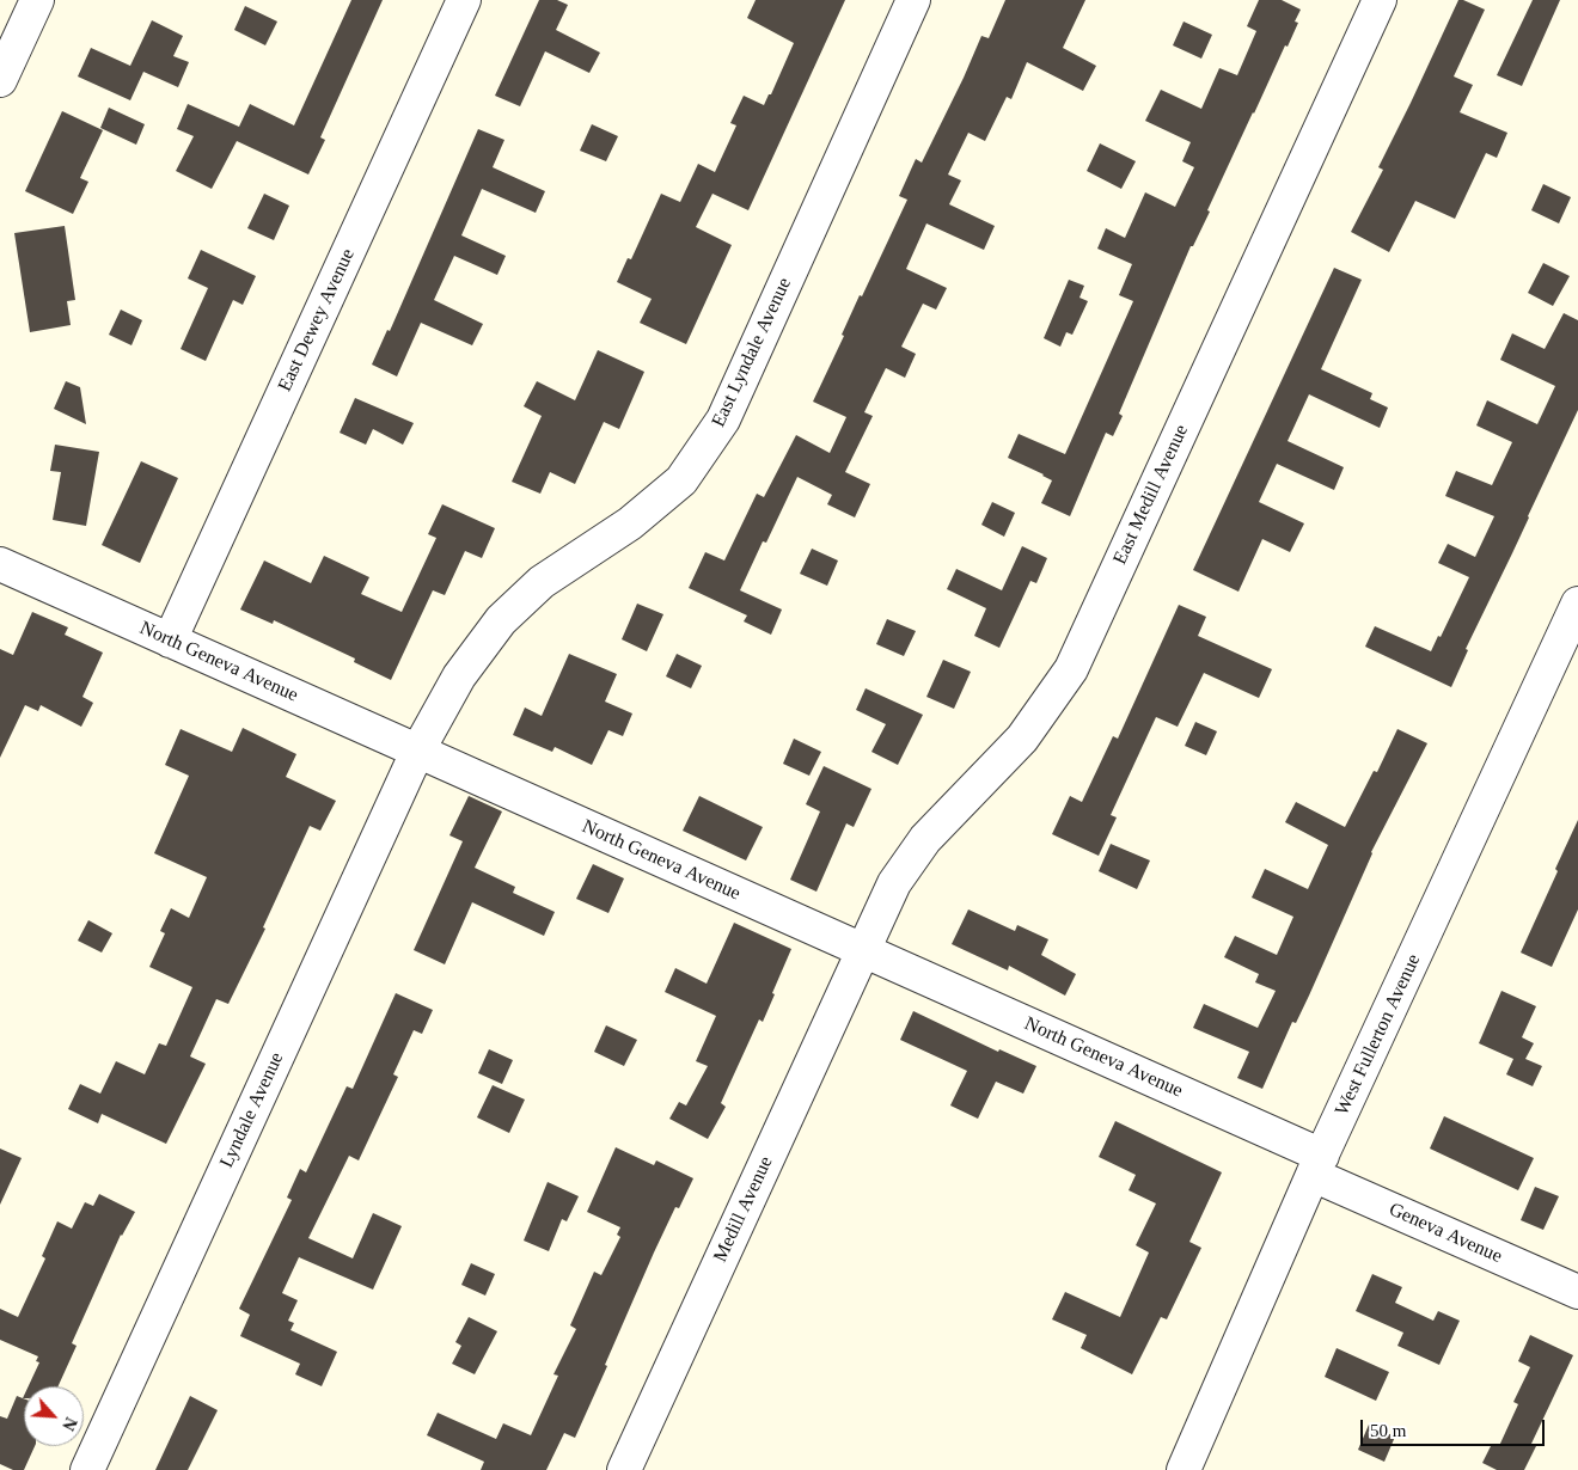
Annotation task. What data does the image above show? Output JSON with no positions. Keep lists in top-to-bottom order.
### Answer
{
  "streets": {
    "street": [
      "East Dewey Avenue",
      "East Lyndale Avenue",
      "East Medill Avenue",
      "North Geneva Avenue",
      "West Fullerton Avenue",
      "Lyndale Avenue",
      "Medill Avenue",
      "Geneva Avenue"
    ]
  },
  "crossings": [
    ["East Dewey Avenue", "North Geneva Avenue"],
    ["East Lyndale Avenue", "North Geneva Avenue"],
    ["East Lyndale Avenue", "Lyndale Avenue"],
    ["East Medill Avenue", "North Geneva Avenue"],
    ["East Medill Avenue", "Medill Avenue"],
    ["North Geneva Avenue", "West Fullerton Avenue"],
    ["North Geneva Avenue", "Lyndale Avenue"],
    ["North Geneva Avenue", "Medill Avenue"],
    ["North Geneva Avenue", "Geneva Avenue"],
    ["West Fullerton Avenue", "Geneva Avenue"]
  ],
  "scale_bar": "50 m",
  "north": "bottom right"
}
